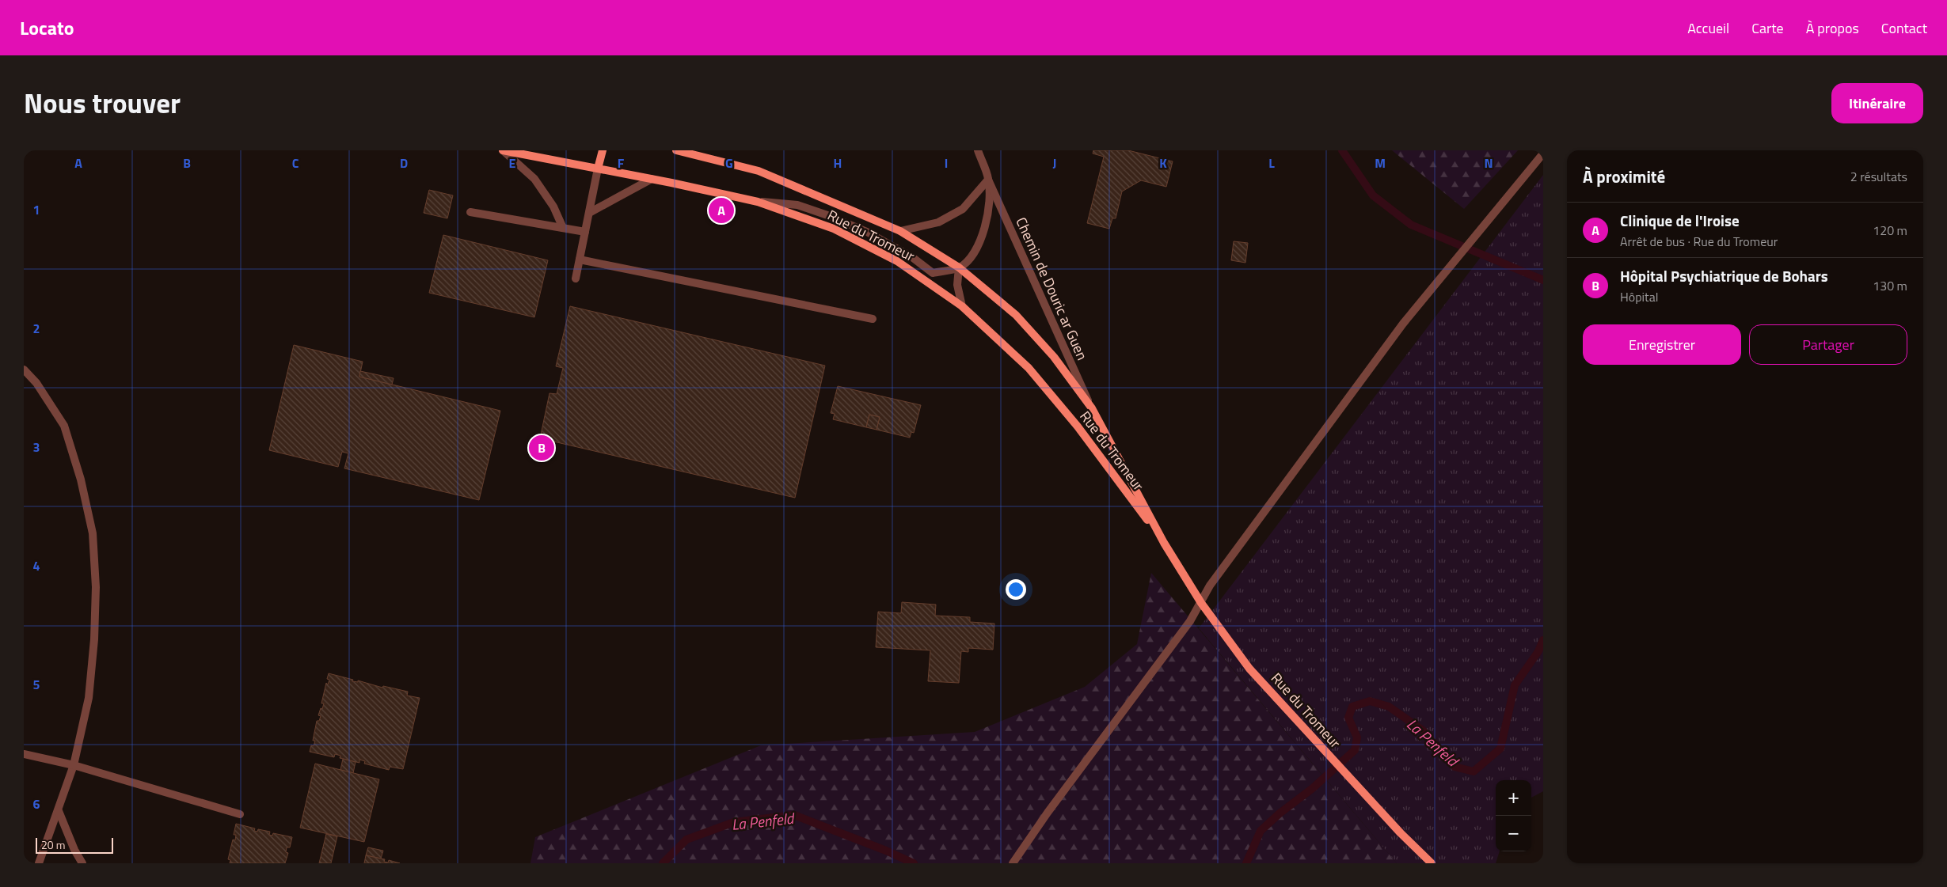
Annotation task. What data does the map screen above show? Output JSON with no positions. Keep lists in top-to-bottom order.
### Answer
{
  "streets": {
    "main road": ["Rue du Tromeur"],
    "street": ["Chemin de Douric ar Guen"]
  },
  "crossings": [
    ["Rue du Tromeur", "Chemin de Douric ar Guen"]
  ],
  "water": ["La Penfeld"],
  "scale_bar": "20 m",
  "page": {
    "header": "Locato",
    "nav": [
      "Accueil",
      "Carte",
      "À propos",
      "Contact"
    ],
    "title": "Nous trouver",
    "buttons": [
      "Itinéraire",
      ["Enregistrer", "Partager"]
    ],
    "heading": ["À proximité", "2 résultats"],
    "pins": ["A", "B"],
    "list": [
      {
        "mark": "A",
        "name": "Clinique de l'Iroise",
        "note": "Arrêt de bus · Rue du Tromeur",
        "value": "120 m"
      },
      {
        "mark": "B",
        "name": "Hôpital Psychiatrique de Bohars",
        "note": "Hôpital",
        "value": "130 m"
      }
    ],
    "map_buttons": ["+", "−"],
    "scale": "20 m"
  },
  "grid": {
    "columns": [
      "A",
      "B",
      "C",
      "D",
      "E",
      "F",
      "G",
      "H",
      "I",
      "J",
      "K",
      "L",
      "M",
      "N"
    ],
    "rows": [
      "1",
      "2",
      "3",
      "4",
      "5",
      "6"
    ]
  }
}
